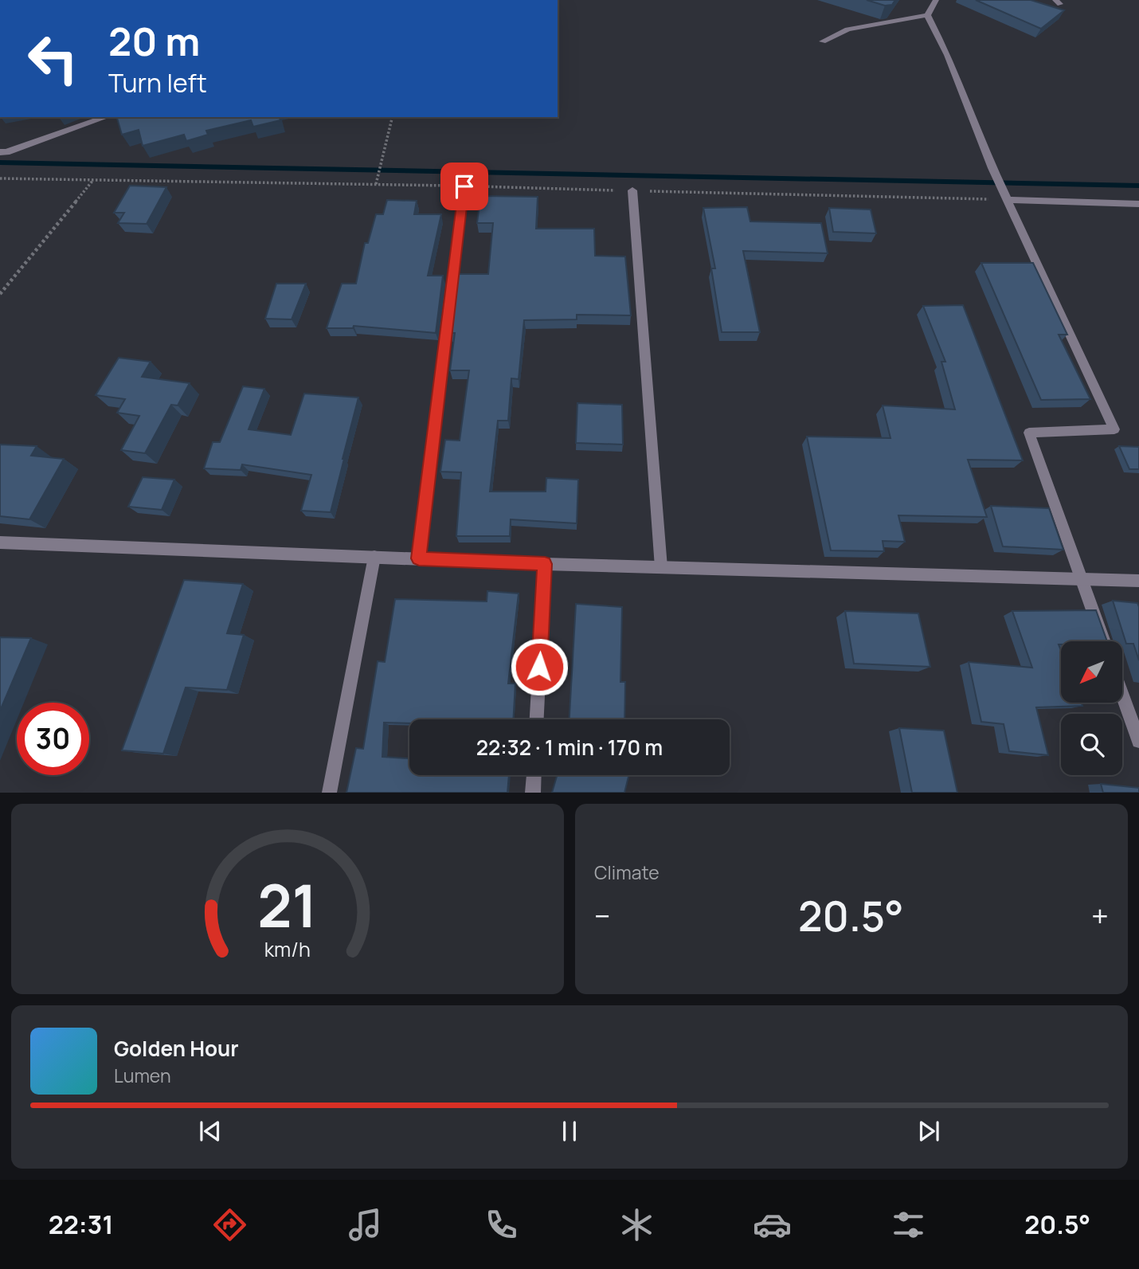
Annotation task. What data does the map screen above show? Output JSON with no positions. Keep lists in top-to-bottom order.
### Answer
{
  "north": "bottom left",
  "page": {
    "turn": ["20 m", "Turn left"],
    "limit": "30",
    "trip": "22:32 · 1 min · 170 m",
    "tile": "Climate",
    "heat": ["−", "20.5°", "+"],
    "song": ["Golden Hour", "Lumen"],
    "tabs": ["22:31", "20.5°"],
    "gauge": ["21", "km/h"]
  }
}
